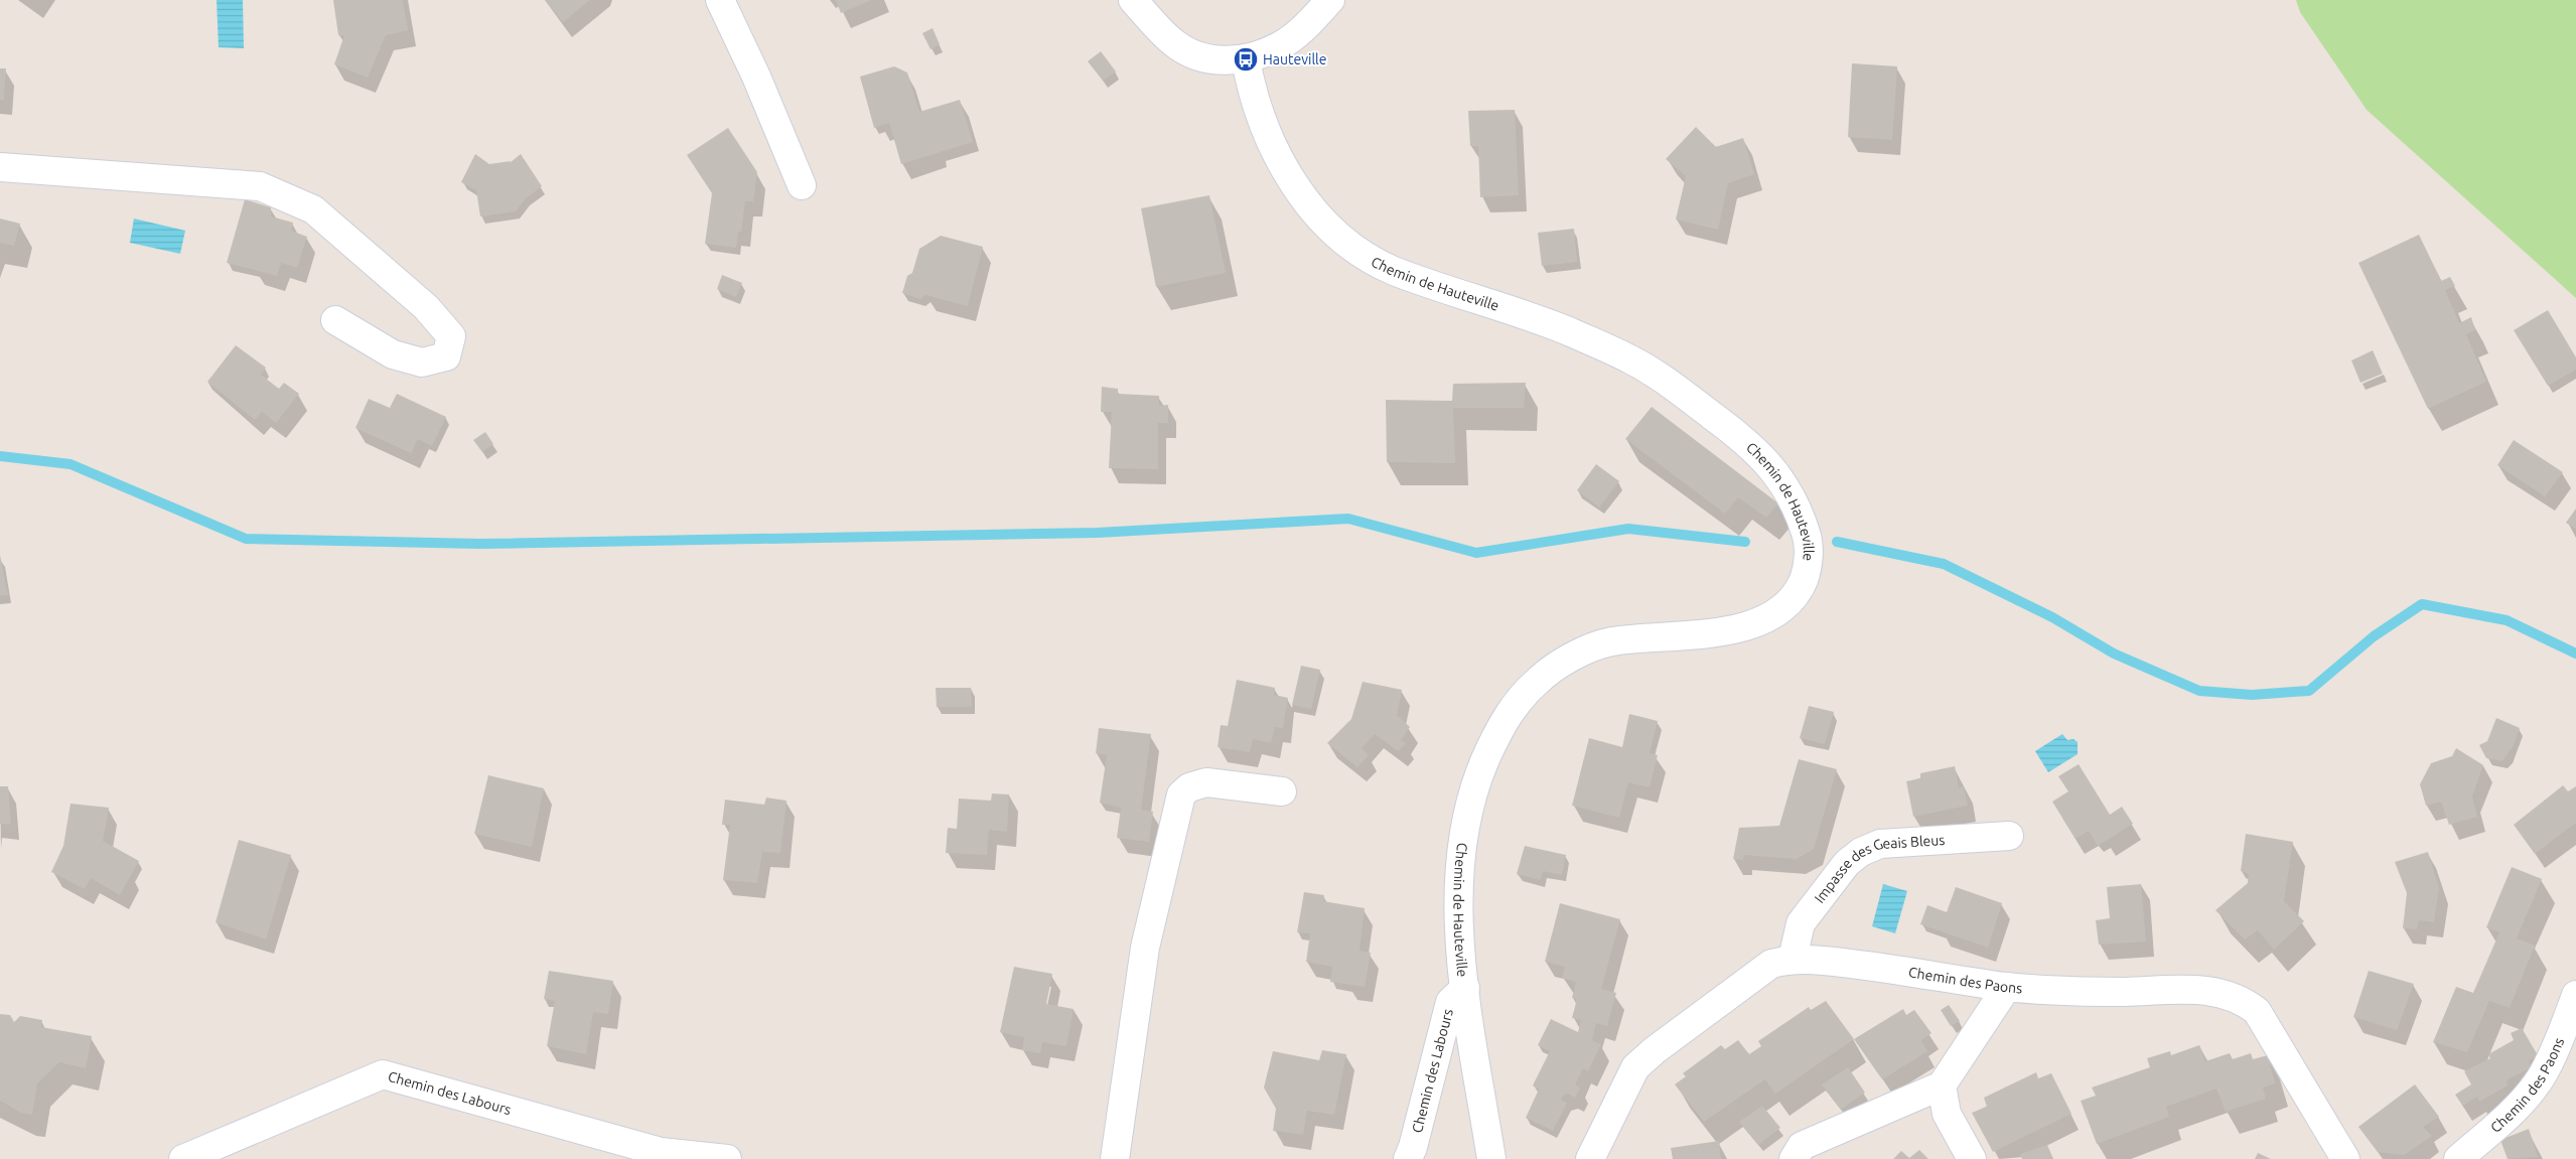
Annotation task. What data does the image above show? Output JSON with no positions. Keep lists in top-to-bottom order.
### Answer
{
  "streets": {
    "street": [
      "Chemin de Hauteville",
      "Impasse des Geais Bleus",
      "Chemin des Paons",
      "Chemin des Labours"
    ]
  },
  "crossings": [
    ["Chemin de Hauteville", "Chemin des Labours"],
    ["Impasse des Geais Bleus", "Chemin des Paons"]
  ],
  "places": {
    "bus stop": ["Hauteville"]
  }
}
